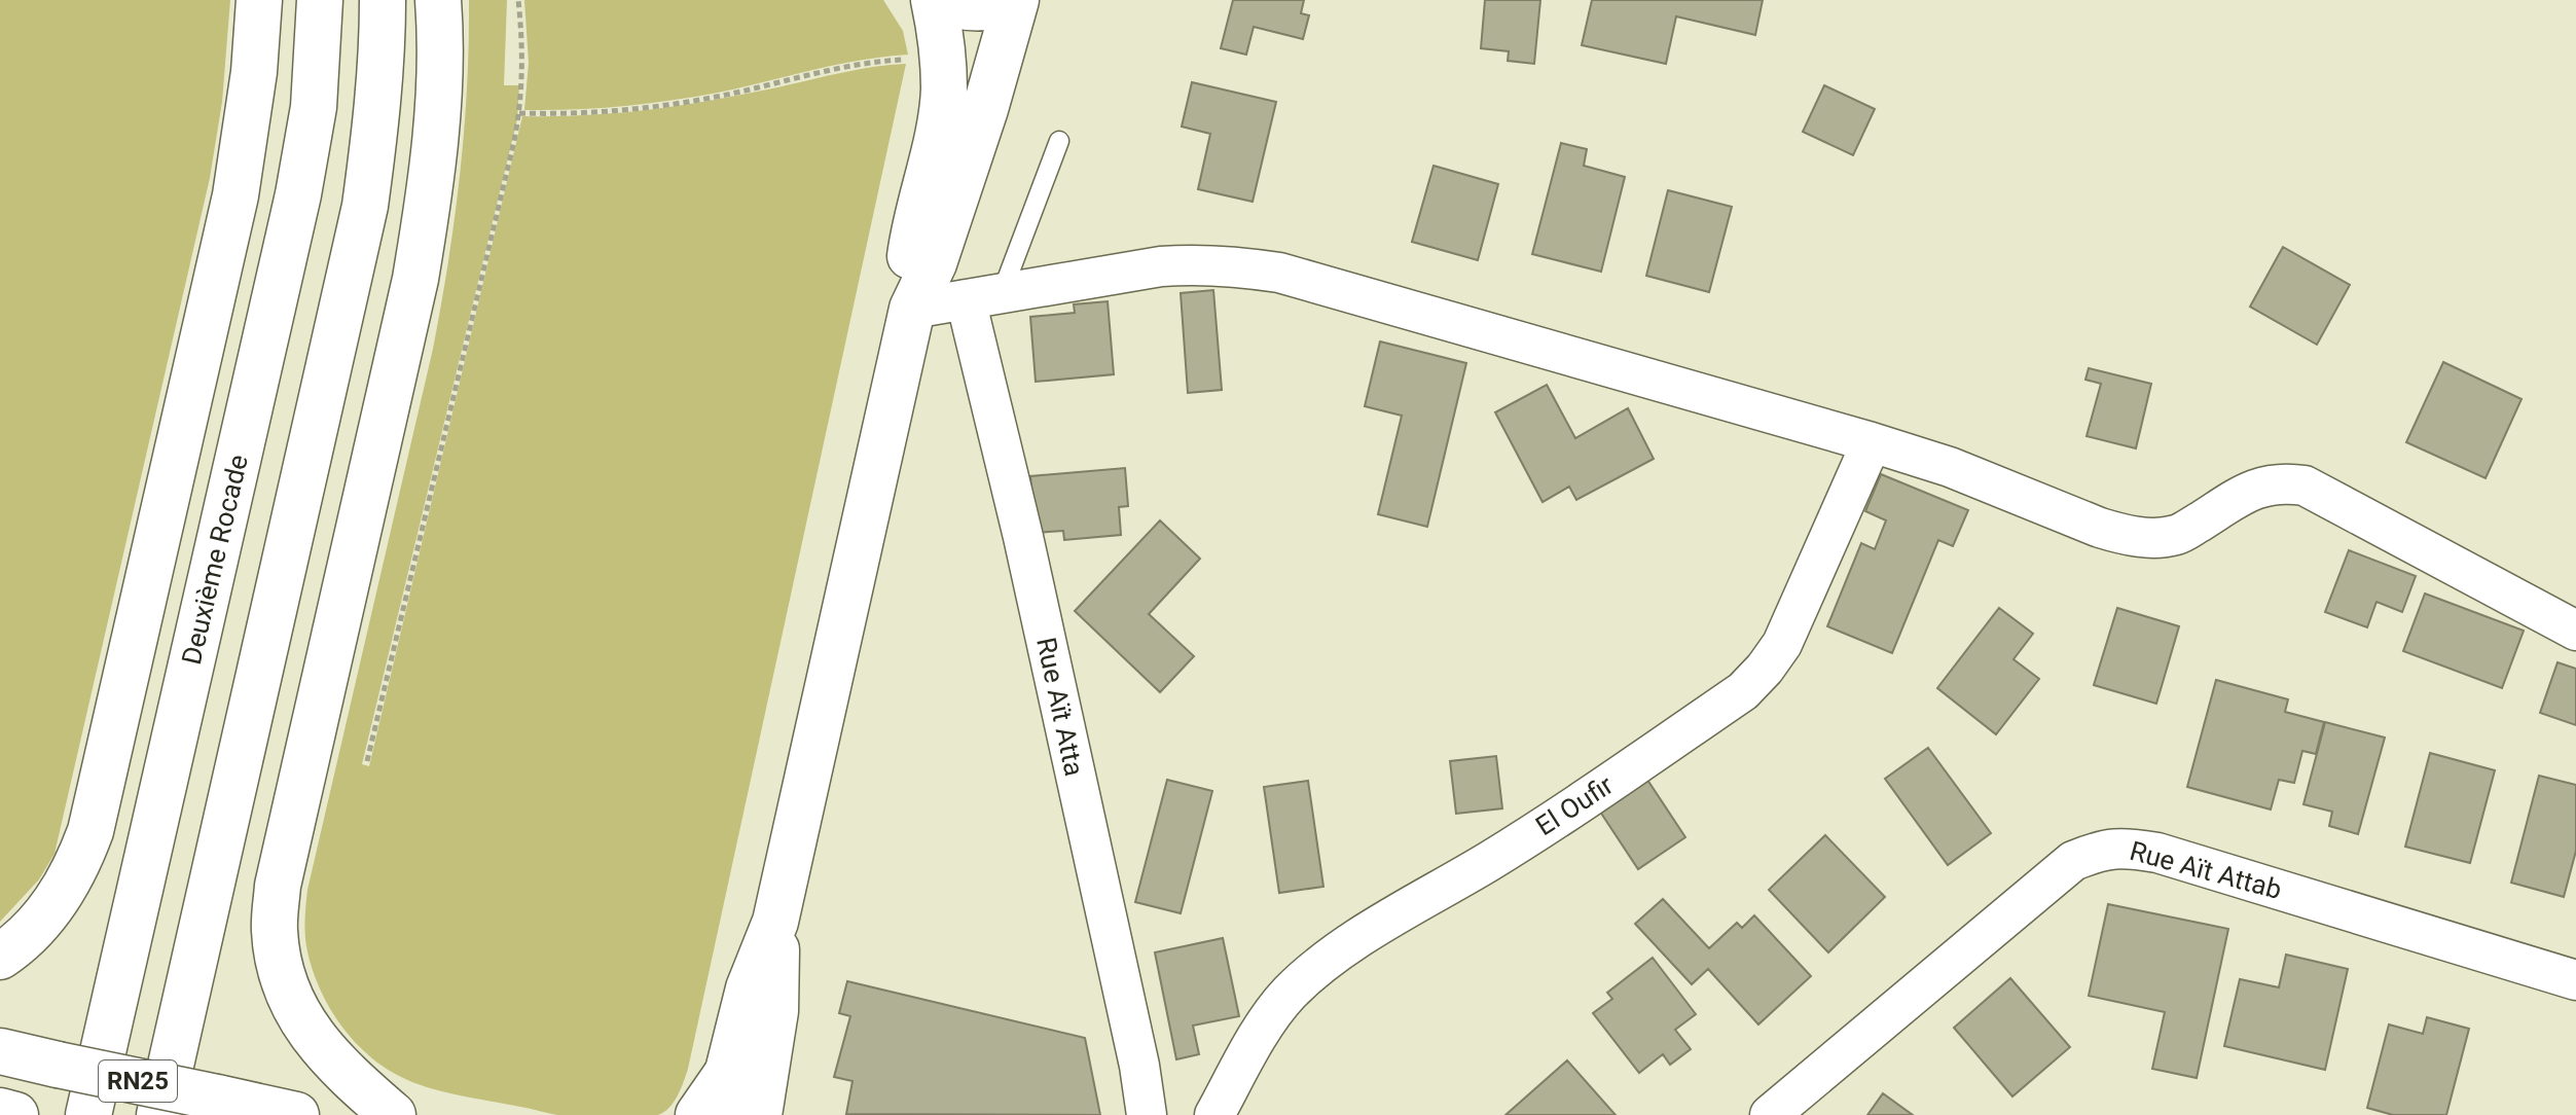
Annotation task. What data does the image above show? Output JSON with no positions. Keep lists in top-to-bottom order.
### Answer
{
  "streets": {
    "main road": ["Deuxième Rocade", "RN25"],
    "street": ["Rue Aït Atta", "El Oufir", "Rue Aït Attab"]
  }
}
